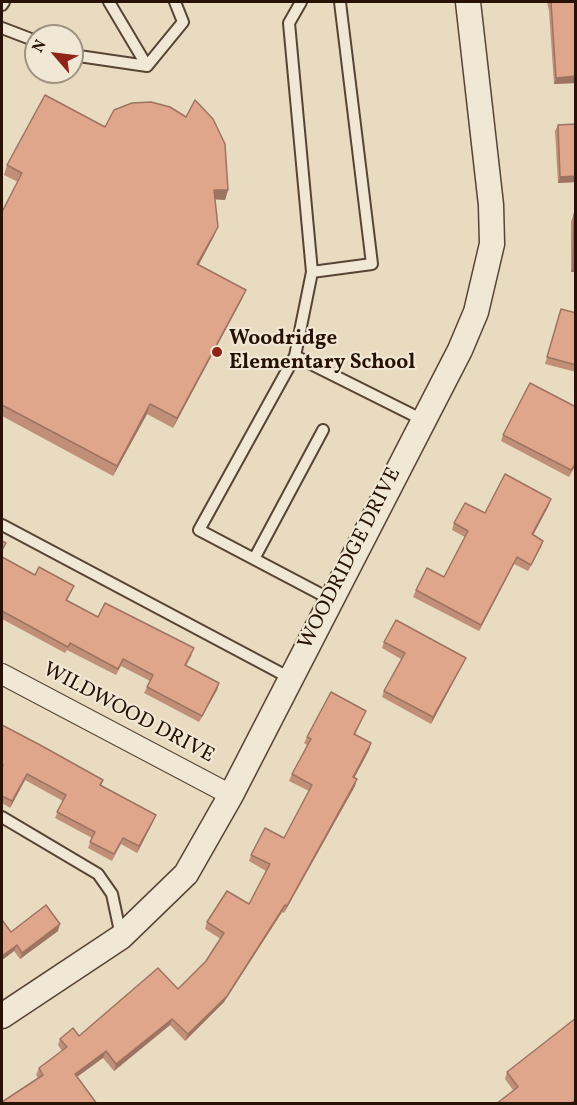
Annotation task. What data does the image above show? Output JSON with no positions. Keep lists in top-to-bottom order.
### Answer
{
  "streets": {
    "street": ["WOODRIDGE DRIVE", "WILDWOOD DRIVE"]
  },
  "crossings": [
    ["WOODRIDGE DRIVE", "WILDWOOD DRIVE"]
  ],
  "places": ["Woodridge Elementary School"],
  "north": "top left"
}
